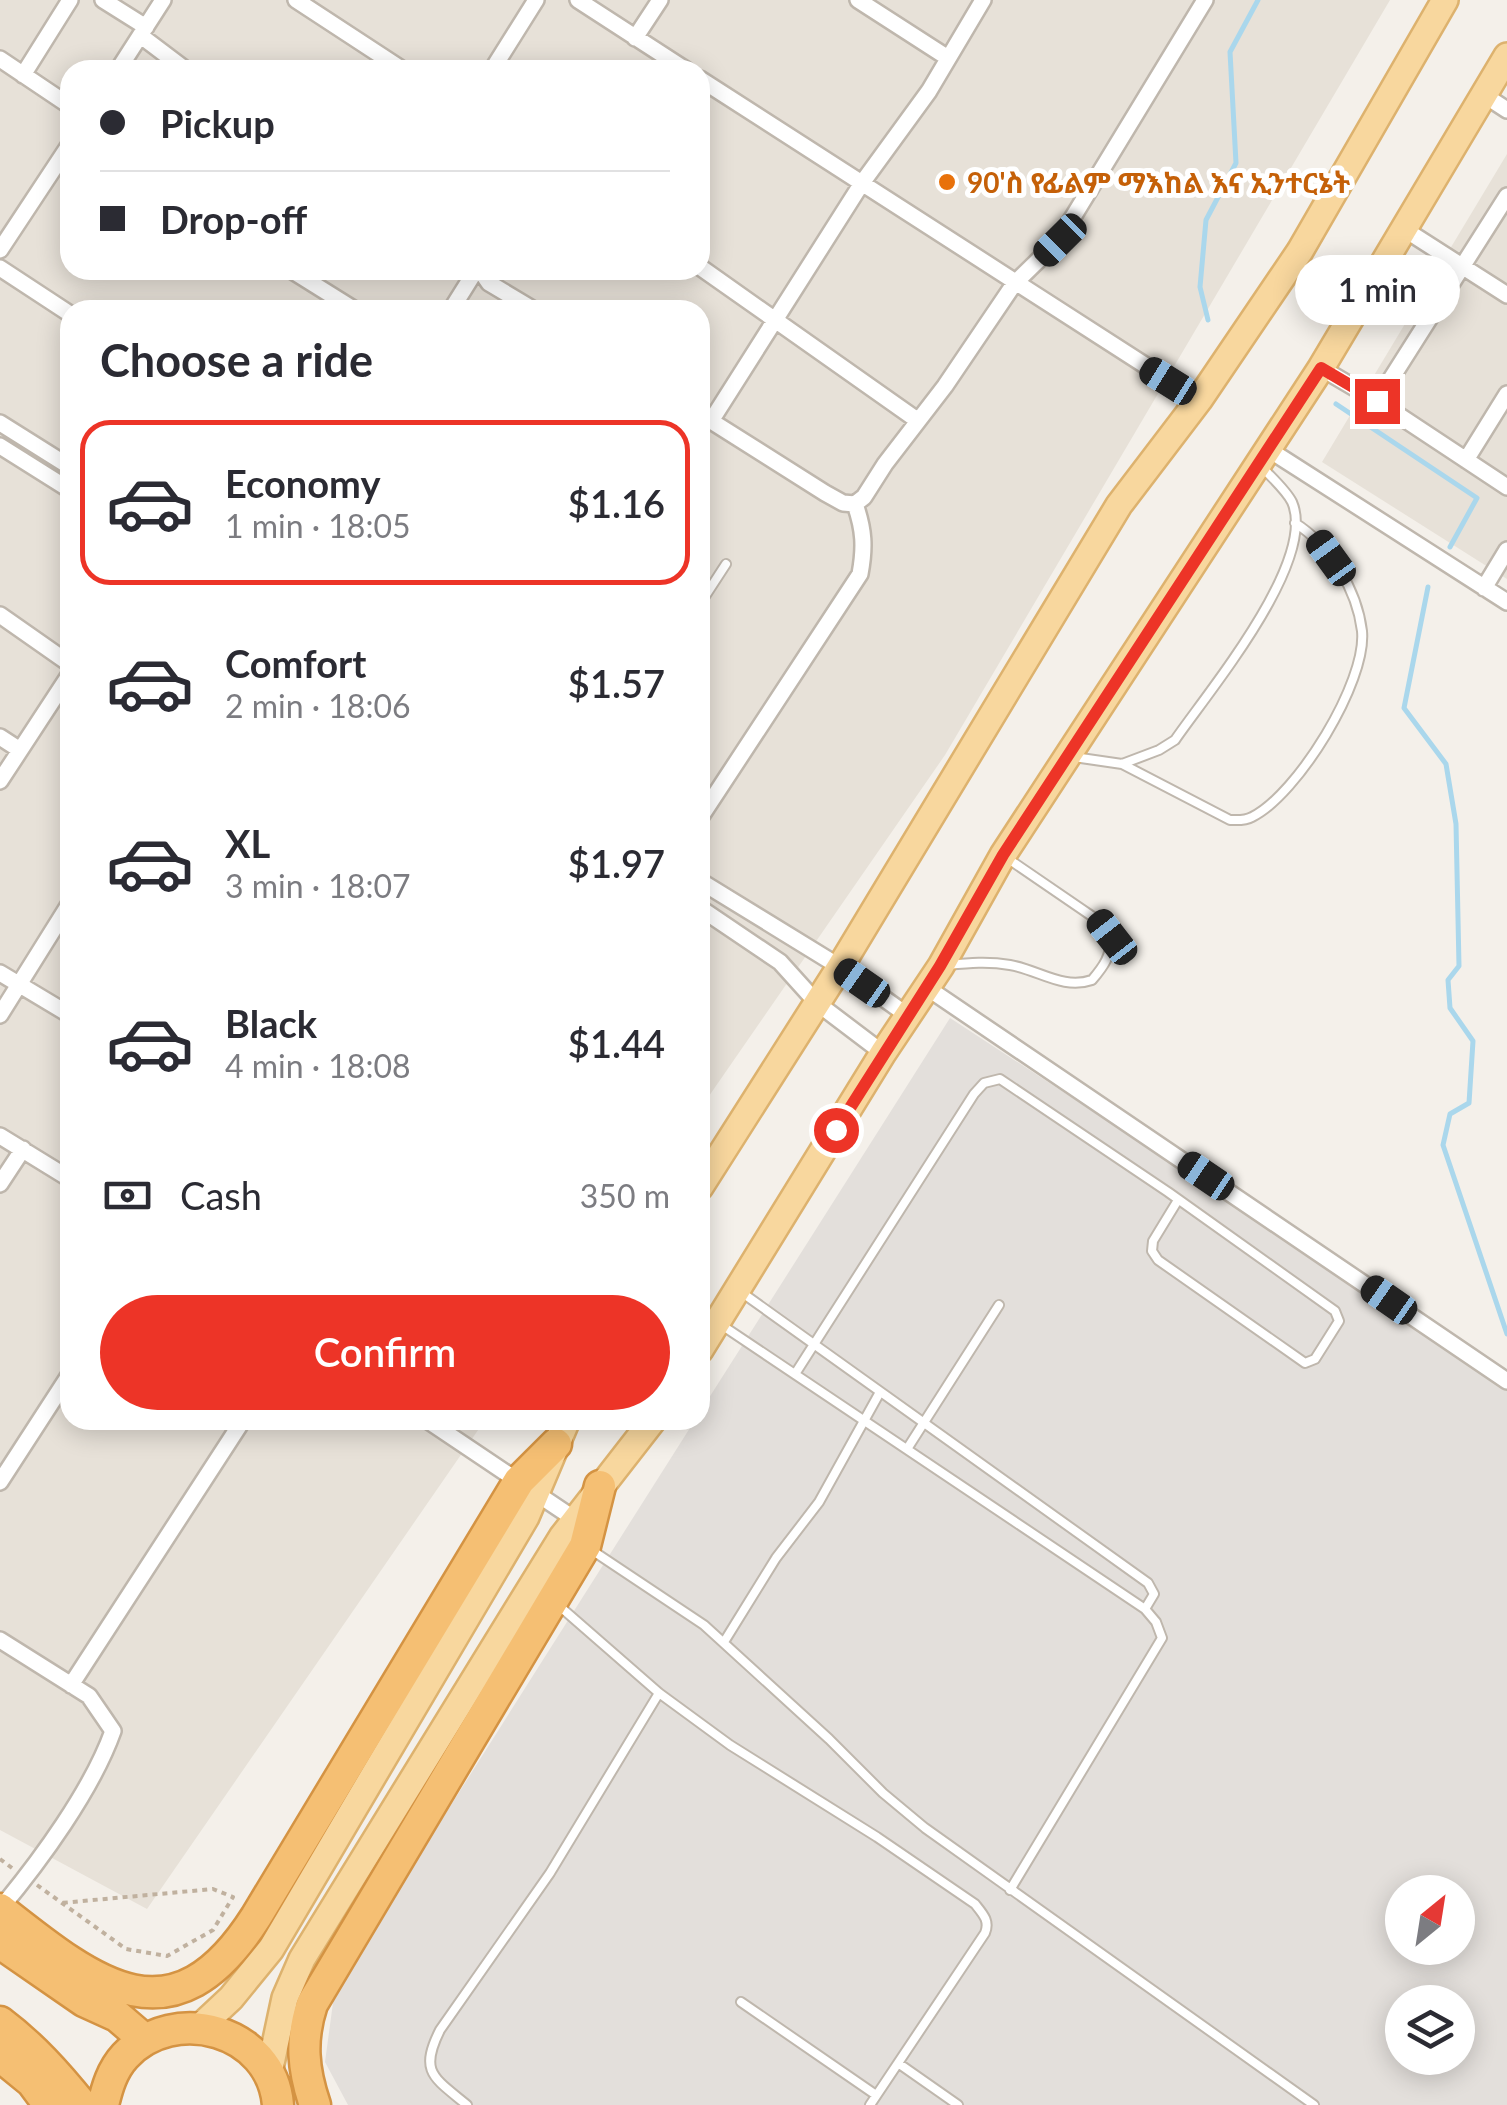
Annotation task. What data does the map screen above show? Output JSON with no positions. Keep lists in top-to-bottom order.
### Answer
{
  "places": ["90'ስ የፊልም ማእከል እና ኢንተርኔት"],
  "north": "top right",
  "page": {
    "banner": ["Pickup", "Drop-off"],
    "bubble": "1 min",
    "heading": "Choose a ride",
    "list": [
      {
        "name": "Economy",
        "note": "1 min · 18:05",
        "value": "$1.16"
      },
      {
        "name": "Comfort",
        "note": "2 min · 18:06",
        "value": "$1.57"
      },
      {
        "name": "XL",
        "note": "3 min · 18:07",
        "value": "$1.97"
      },
      {
        "name": "Black",
        "note": "4 min · 18:08",
        "value": "$1.44"
      }
    ],
    "pay": ["Cash", "350 m"],
    "buttons": "Confirm"
  }
}
